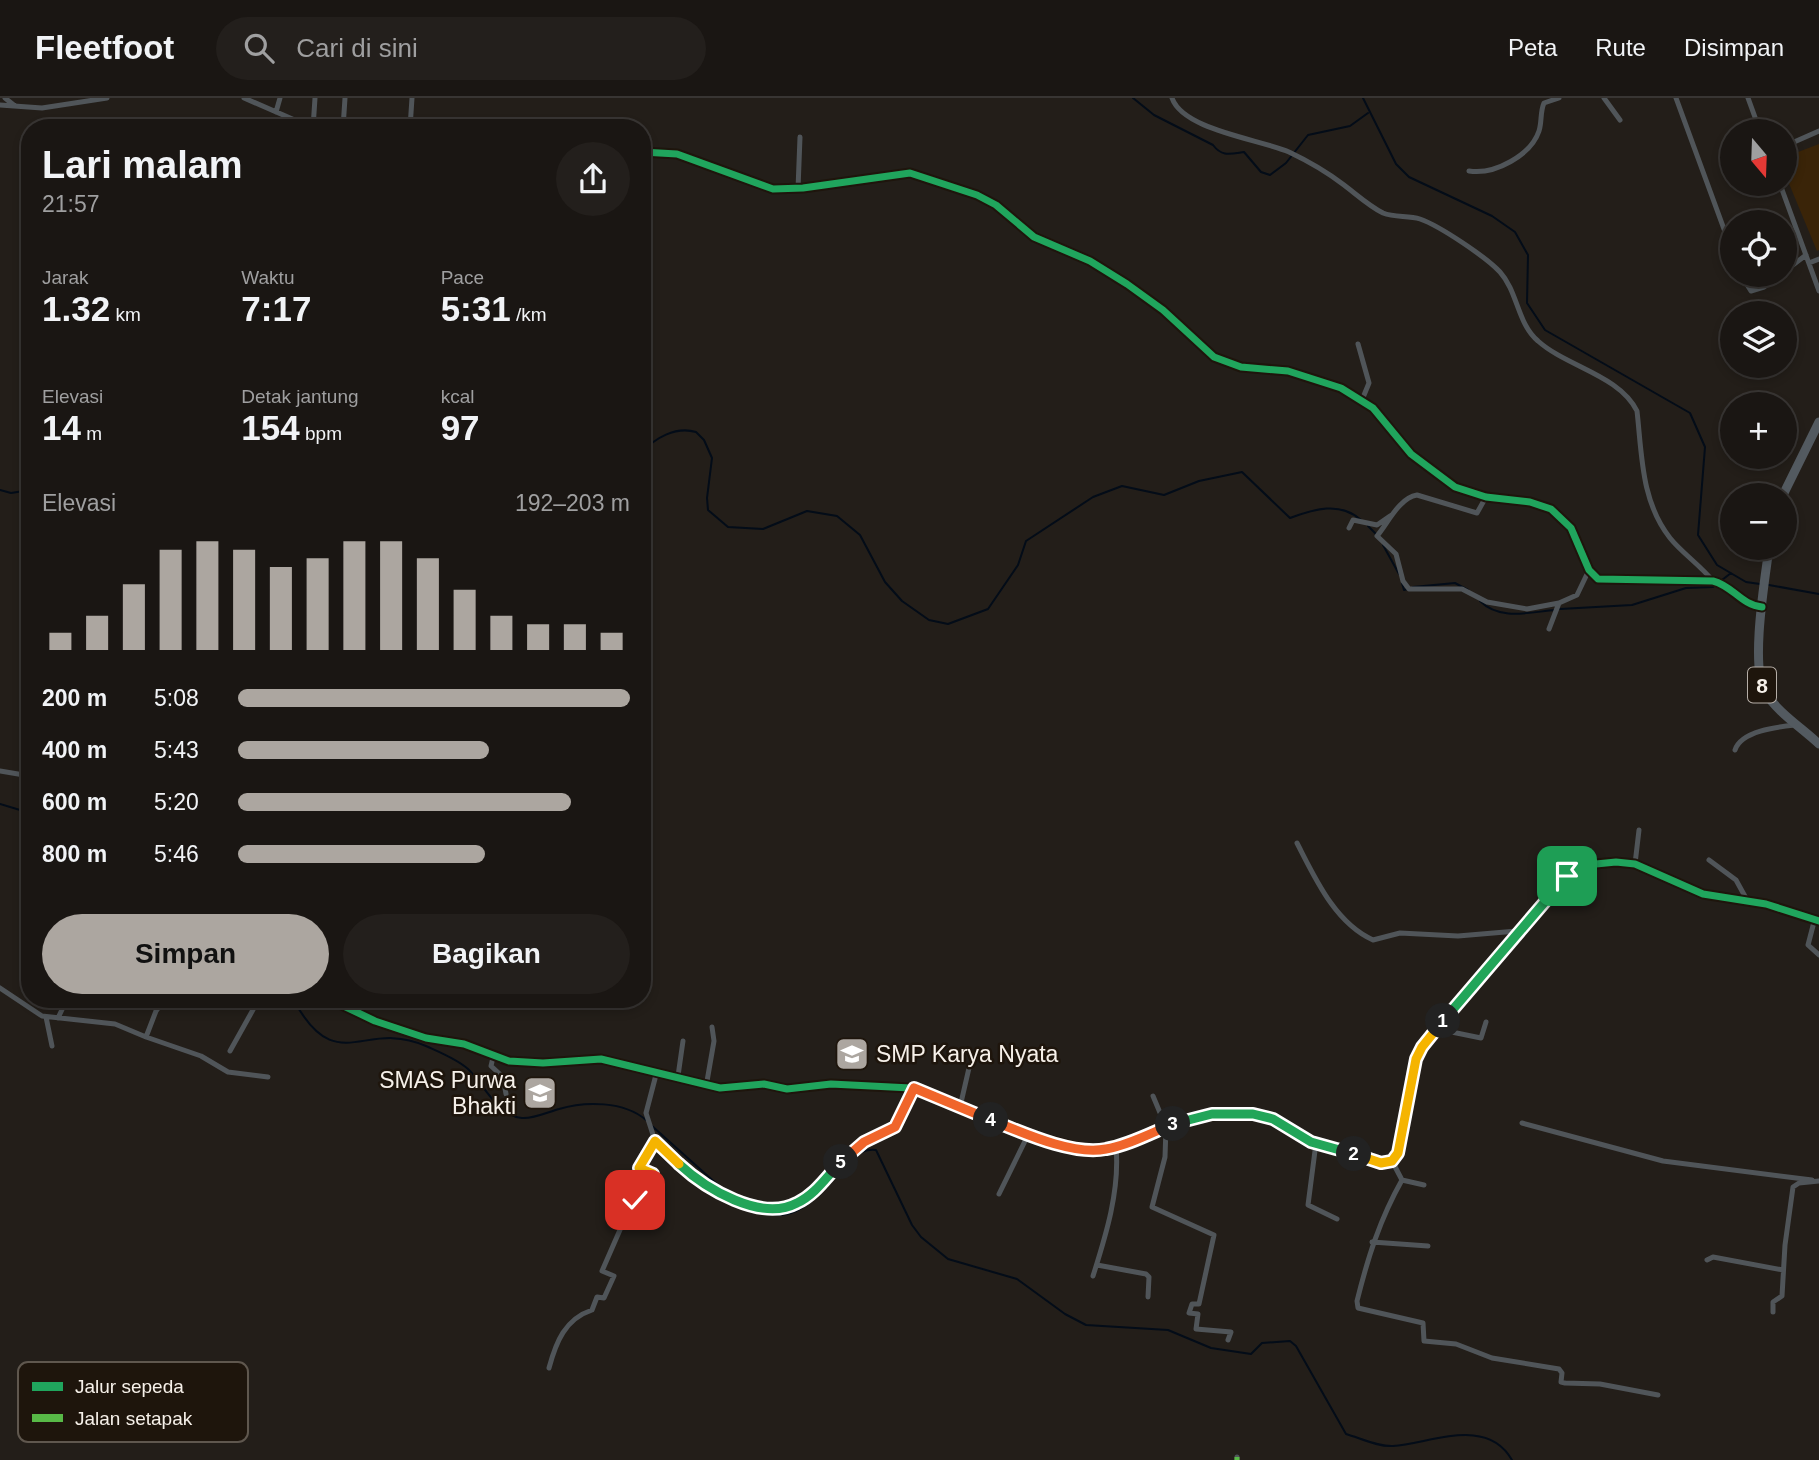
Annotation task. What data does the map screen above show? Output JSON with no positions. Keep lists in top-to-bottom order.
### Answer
{
  "streets": {
    "highway": ["8"]
  },
  "places": {
    "school or university": ["SMP Karya Nyata", "SMAS Purwa Bhakti"]
  },
  "legend": ["Jalur sepeda", "Jalan setapak"],
  "north": "bottom",
  "page": {
    "header": "Fleetfoot",
    "search": "Cari di sini",
    "nav": ["Peta", "Rute", "Disimpan"],
    "map_buttons": ["+", "−"],
    "heading": ["Lari malam", "21:57"],
    "stats": [
      ["Jarak", "1.32 km"],
      ["Waktu", "7:17"],
      ["Pace", "5:31 /km"],
      ["Elevasi", "14 m"],
      ["Detak jantung", "154 bpm"],
      ["kcal", "97"]
    ],
    "chart": ["Elevasi", "192–203 m"],
    "list": [
      {
        "name": "200 m",
        "note": "5:08"
      },
      {
        "name": "400 m",
        "note": "5:43"
      },
      {
        "name": "600 m",
        "note": "5:20"
      },
      {
        "name": "800 m",
        "note": "5:46"
      }
    ],
    "buttons": ["Simpan", "Bagikan"],
    "pins": [
      "1",
      "4",
      "3",
      "2",
      "5"
    ]
  }
}
